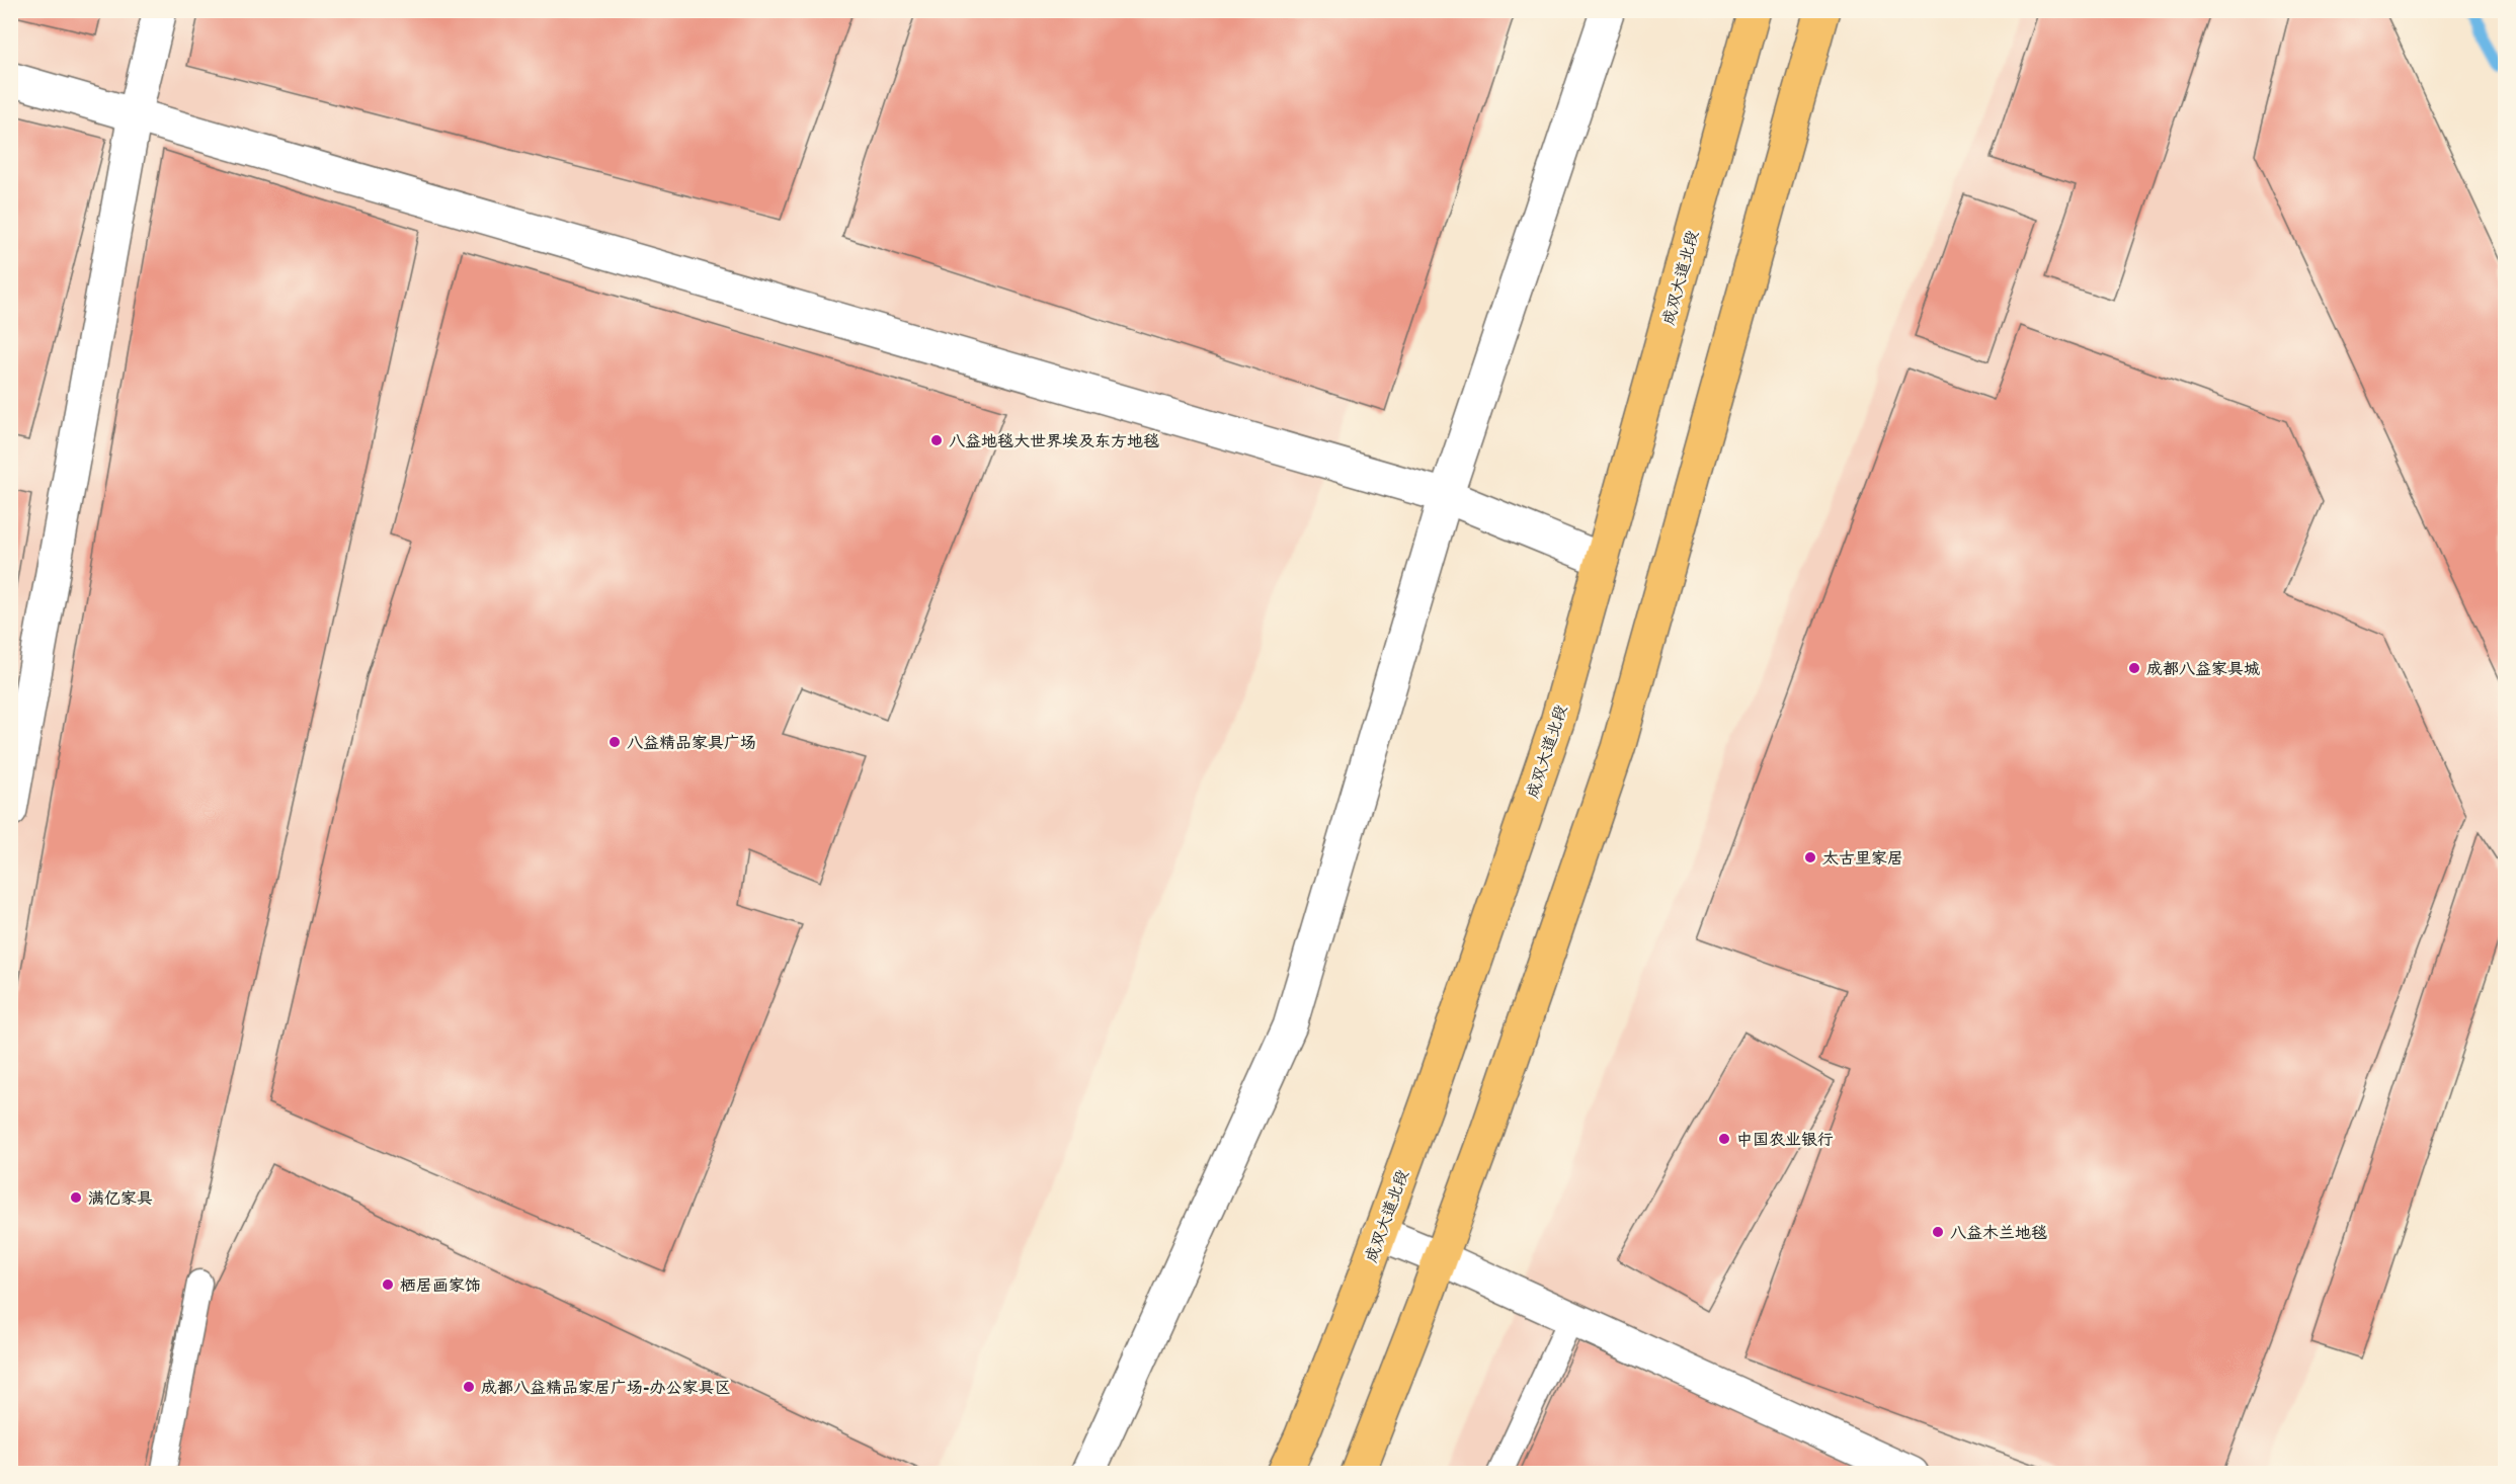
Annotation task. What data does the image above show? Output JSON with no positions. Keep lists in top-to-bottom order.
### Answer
{
  "streets": {
    "main road": ["成双大道北段"]
  },
  "places": [
    "八益地毯大世界埃及东方地毯",
    "成都八益家具城",
    "八益精品家具广场",
    "太古里家居",
    "中国农业银行",
    "满亿家具",
    "八益木兰地毯",
    "栖居画家饰",
    "成都八益精品家居广场-办公家具区"
  ]
}
